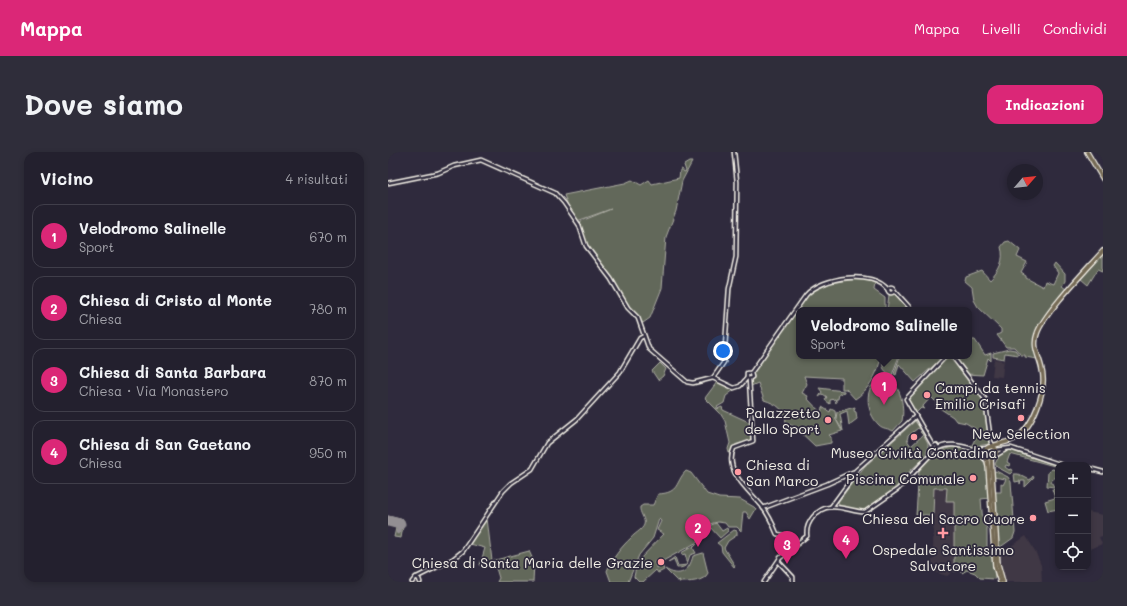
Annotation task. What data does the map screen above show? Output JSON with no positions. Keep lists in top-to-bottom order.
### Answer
{
  "places": {
    "other": [
      "Campi da tennis Emilio Crisafi",
      "New Selection",
      "Palazzetto dello Sport",
      "Museo Civiltà Contadina",
      "Chiesa di San Marco",
      "Piscina Comunale",
      "Chiesa del Sacro Cuore",
      "Chiesa di Santa Maria delle Grazie"
    ],
    "health": ["Ospedale Santissimo Salvatore"]
  },
  "north": "top right",
  "page": {
    "header": "Mappa",
    "nav": ["Mappa", "Livelli", "Condividi"],
    "buttons": "Indicazioni",
    "title": "Dove siamo",
    "heading": ["Vicino", "4 risultati"],
    "list": [
      {
        "mark": "1",
        "name": "Velodromo Salinelle",
        "note": "Sport",
        "value": "670 m"
      },
      {
        "mark": "2",
        "name": "Chiesa di Cristo al Monte",
        "note": "Chiesa",
        "value": "780 m"
      },
      {
        "mark": "3",
        "name": "Chiesa di Santa Barbara",
        "note": "Chiesa · Via Monastero",
        "value": "870 m"
      },
      {
        "mark": "4",
        "name": "Chiesa di San Gaetano",
        "note": "Chiesa",
        "value": "950 m"
      }
    ],
    "popup": ["Velodromo Salinelle", "Sport"],
    "pins": [
      "1",
      "2",
      "4",
      "3"
    ],
    "map_buttons": ["+", "−"]
  }
}
